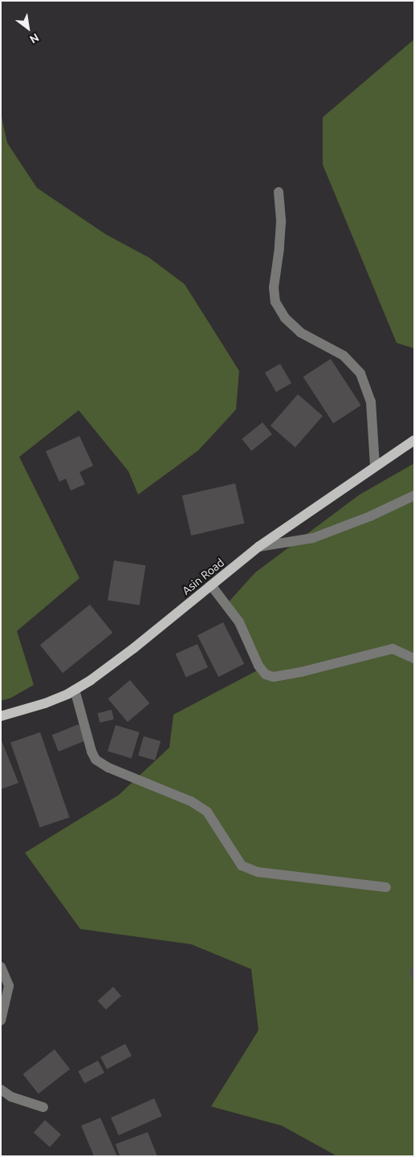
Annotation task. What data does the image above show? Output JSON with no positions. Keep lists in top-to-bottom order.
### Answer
{
  "streets": {
    "main road": ["Asin Road"]
  },
  "north": "bottom right"
}
